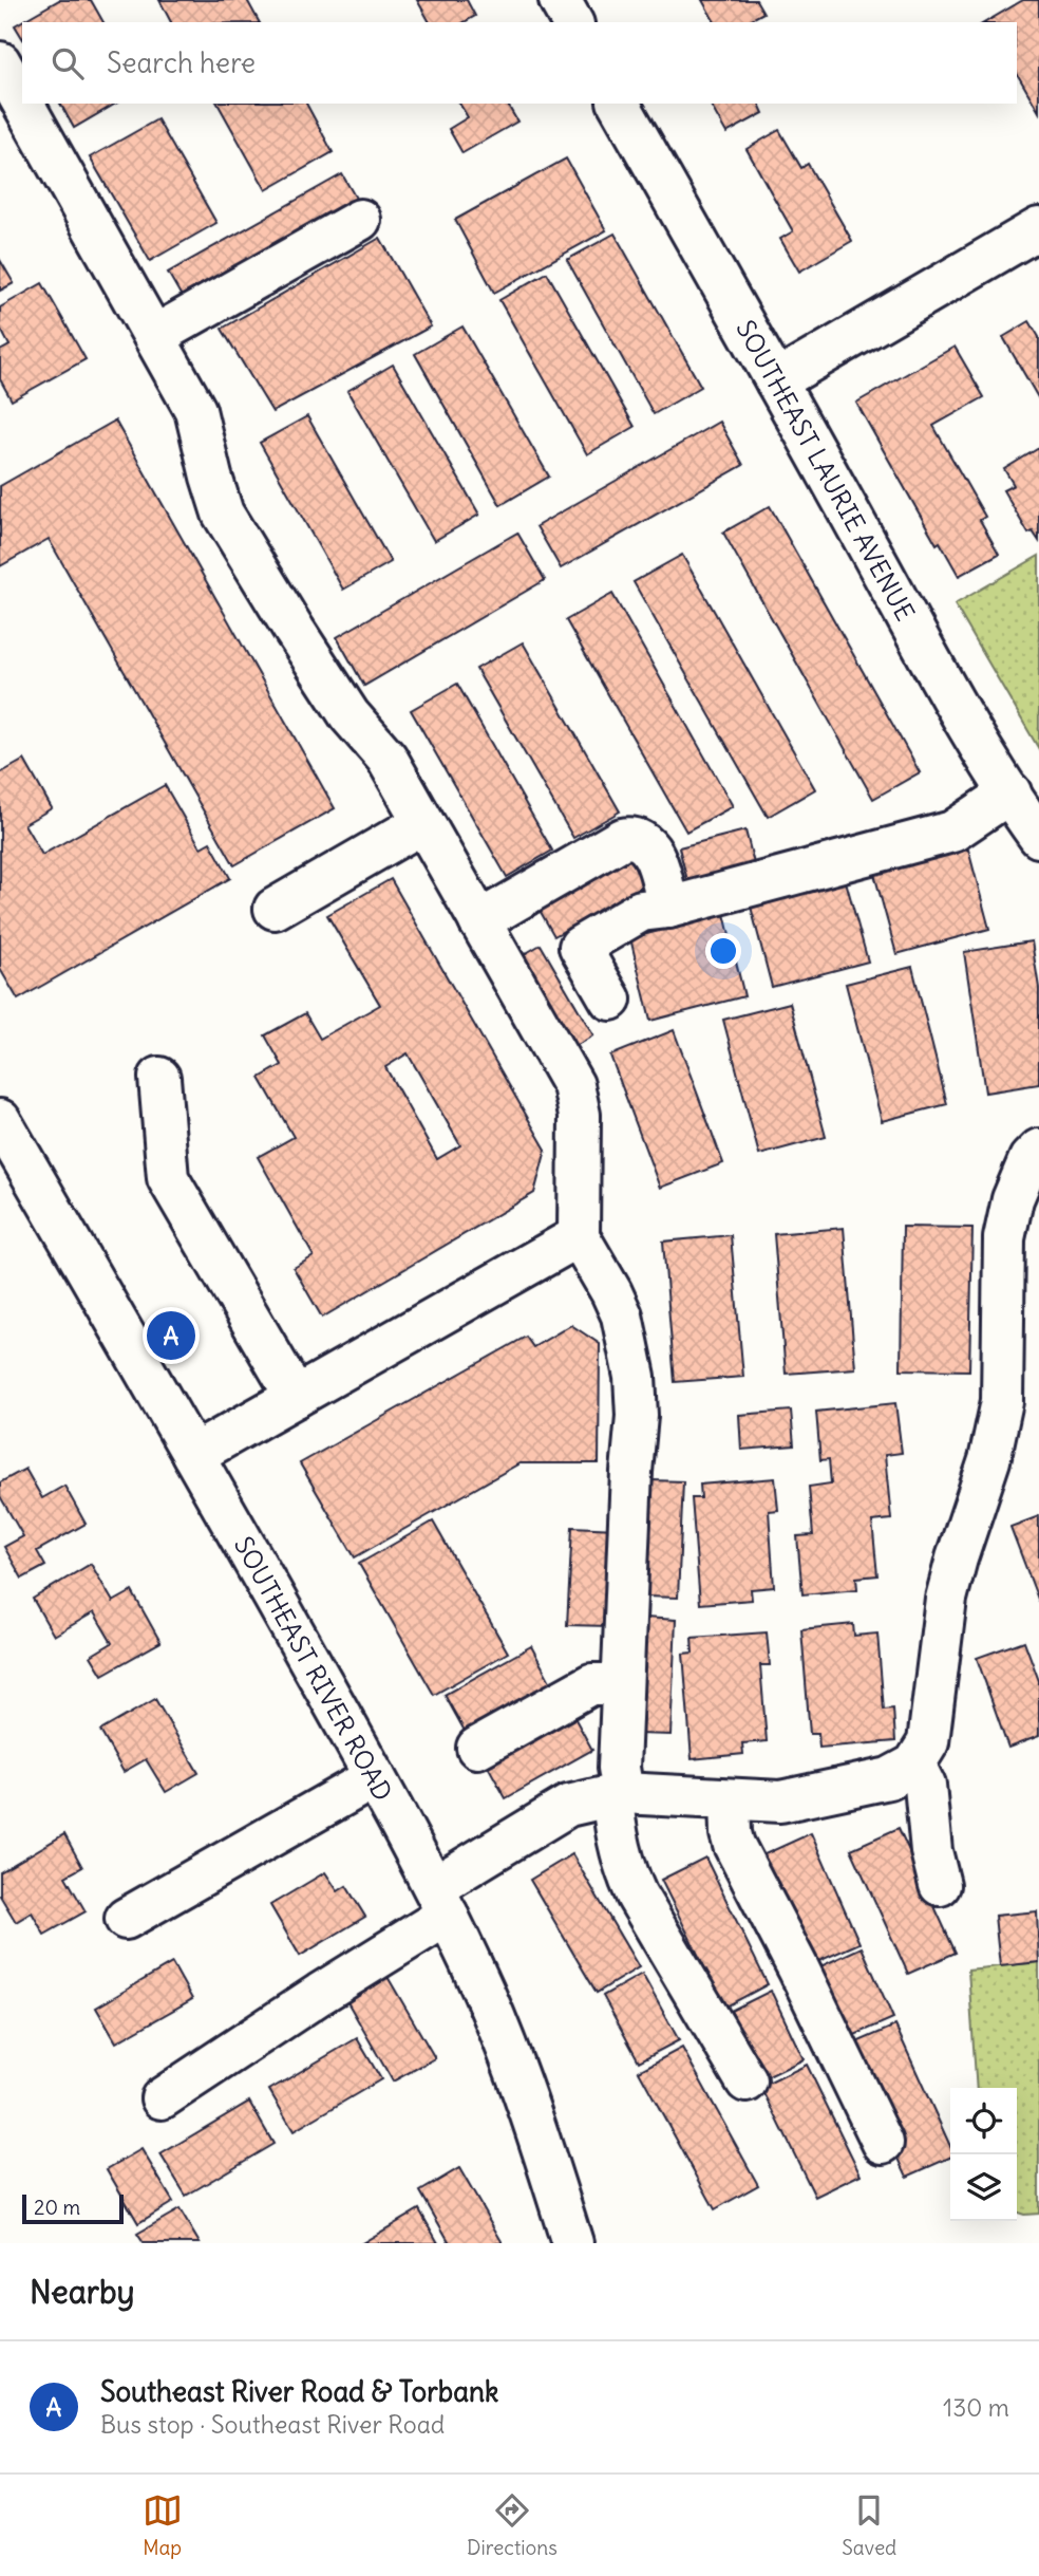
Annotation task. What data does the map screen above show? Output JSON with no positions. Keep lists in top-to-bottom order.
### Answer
{
  "streets": {
    "street": ["SOUTHEAST LAURIE AVENUE", "SOUTHEAST RIVER ROAD"]
  },
  "scale_bar": "20 m",
  "page": {
    "search": "Search here",
    "pins": "A",
    "scale": "20 m",
    "heading": "Nearby",
    "list": [
      {
        "mark": "A",
        "name": "Southeast River Road & Torbank",
        "note": "Bus stop · Southeast River Road",
        "value": "130 m"
      }
    ],
    "nav": ["Map", "Directions", "Saved"]
  }
}
